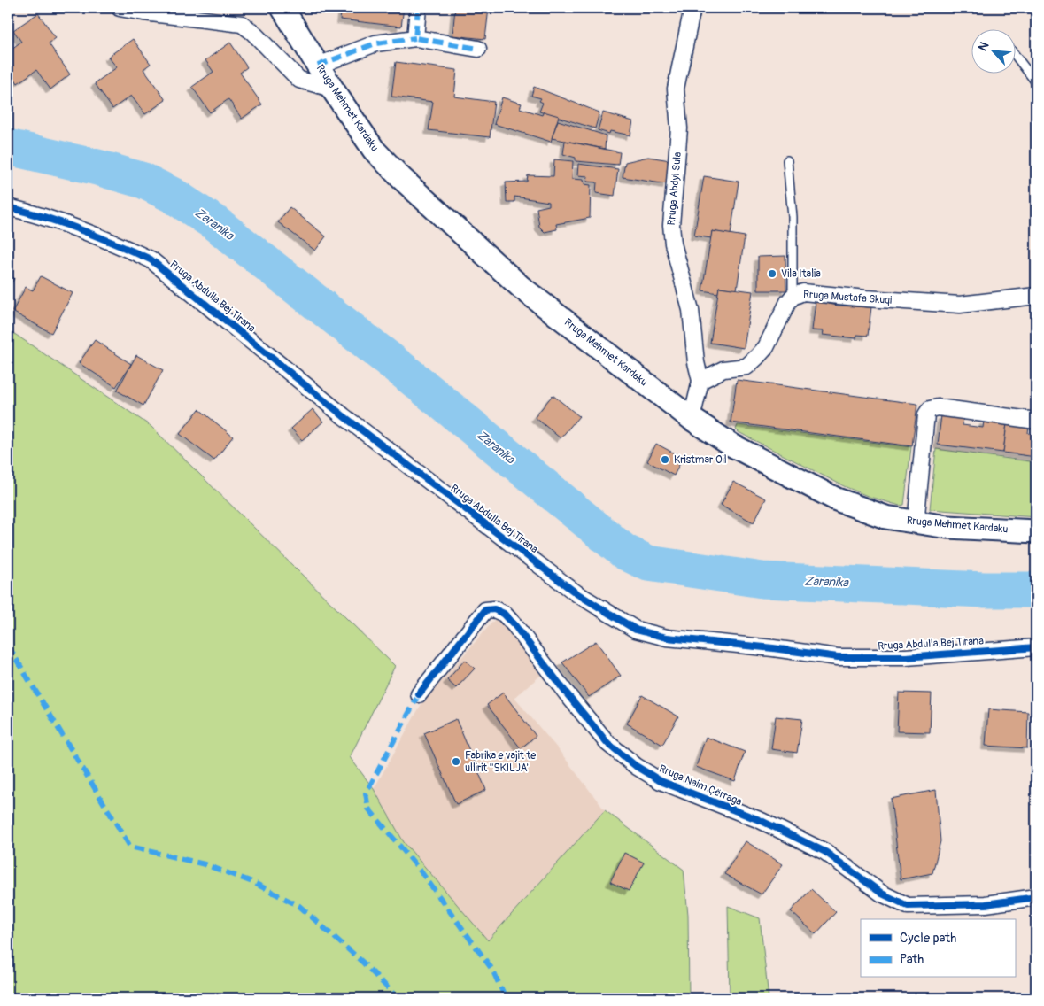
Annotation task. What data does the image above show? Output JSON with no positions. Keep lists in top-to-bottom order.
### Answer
{
  "streets": {
    "main road": ["Rruga Mehmet Kardaku"],
    "street": [
      "Rruga Abdyl Sula",
      "Rruga Abdulla Bej Tirana",
      "Rruga Mustafa Skuqi",
      "Rruga Naim Çërraga"
    ]
  },
  "crossings": [
    ["Rruga Mehmet Kardaku", "Rruga Abdyl Sula"],
    ["Rruga Abdyl Sula", "Rruga Mustafa Skuqi"]
  ],
  "water": ["Zaranika"],
  "places": ["Vila Italia", "Kristmar Oil", "Fabrika e vajit te ullirit ''SKILJA'"],
  "legend": ["Cycle path", "Path"],
  "north": "top left"
}
